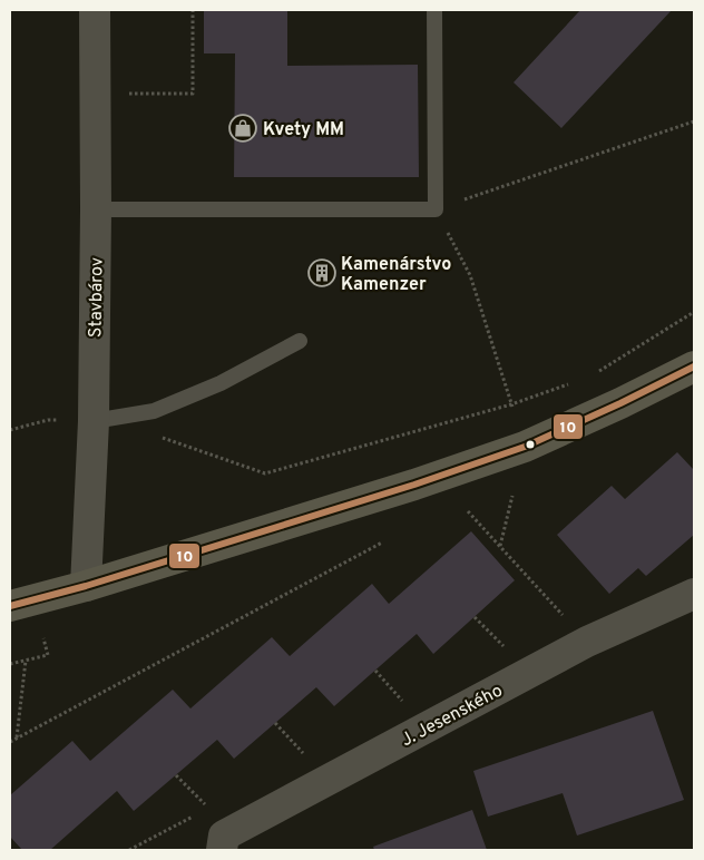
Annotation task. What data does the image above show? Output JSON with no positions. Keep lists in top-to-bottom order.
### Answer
{
  "streets": {
    "street": ["Stavbárov", "J. Jesenského"]
  },
  "places": {
    "shop": ["Kvety MM"],
    "building": ["Kamenárstvo Kamenzer"]
  },
  "lines": ["transit line 10"]
}
